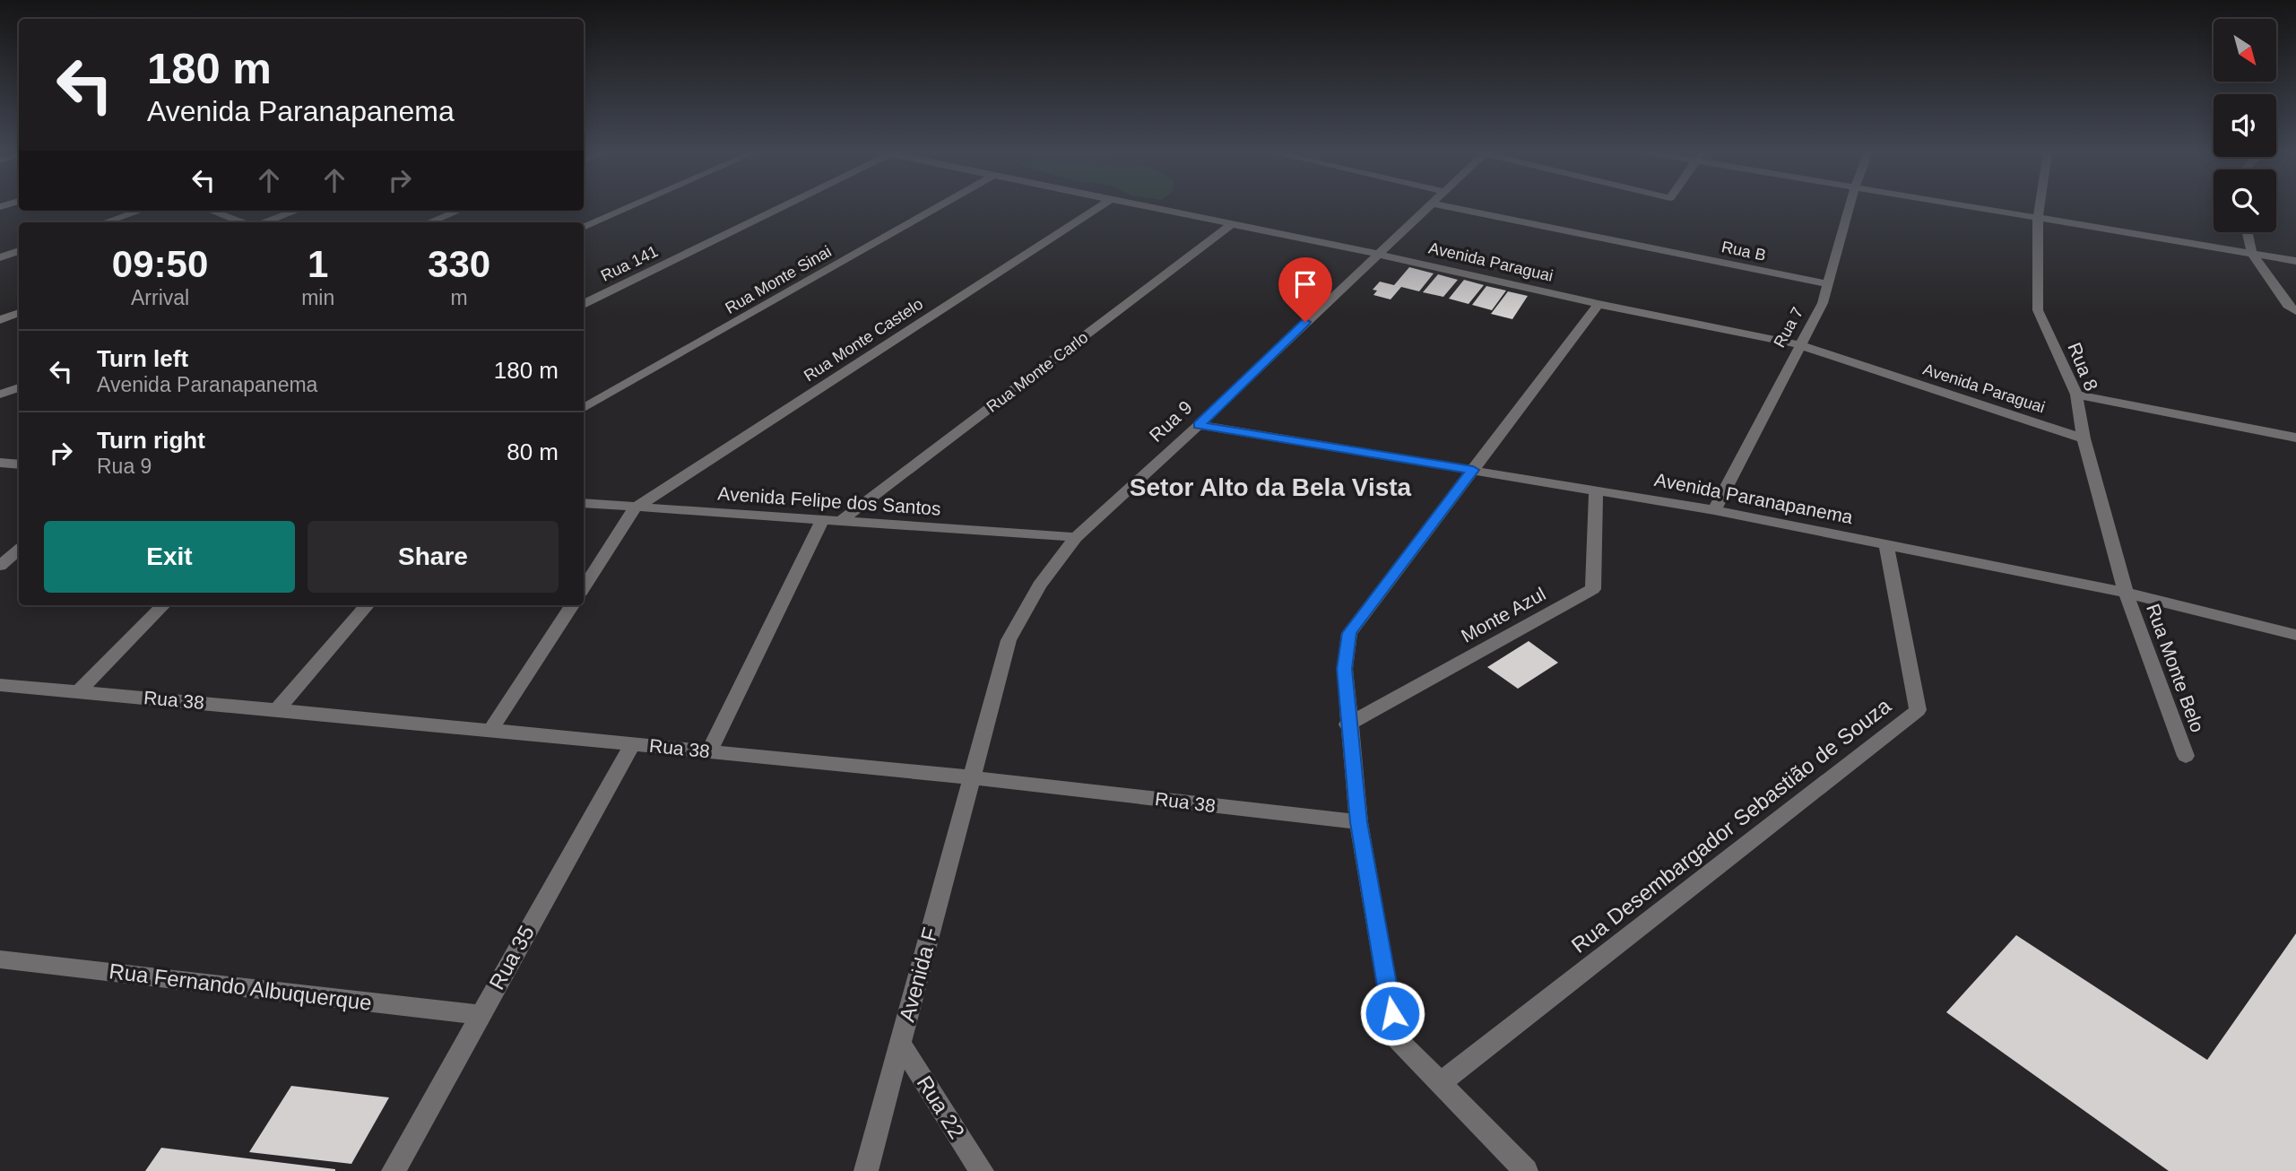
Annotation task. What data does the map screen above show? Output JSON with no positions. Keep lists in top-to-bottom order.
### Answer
{
  "streets": {
    "street": [
      "Rua B",
      "Avenida Paraguai",
      "Rua 141",
      "Rua Monte Sinai",
      "Rua 7",
      "Rua Monte Castelo",
      "Rua 8",
      "Rua Monte Carlo",
      "Rua 9",
      "Avenida Paranapanema",
      "Avenida Felipe dos Santos",
      "Monte Azul",
      "Rua Monte Belo",
      "Rua 38",
      "Rua Desembargador Sebastião de Souza",
      "Rua 35",
      "Avenida F",
      "Rua Fernando Albuquerque",
      "Rua 22"
    ]
  },
  "crossings": [
    ["Rua B", "Rua 7"],
    ["Avenida Paraguai", "Rua 7"],
    ["Avenida Paraguai", "Rua 8"],
    ["Avenida Paraguai", "Rua Monte Carlo"],
    ["Avenida Paraguai", "Rua 9"],
    ["Rua 7", "Avenida Paranapanema"],
    ["Rua Monte Castelo", "Avenida Felipe dos Santos"],
    ["Rua 8", "Avenida Paranapanema"],
    ["Rua 8", "Rua Monte Belo"],
    ["Rua Monte Carlo", "Avenida Felipe dos Santos"],
    ["Rua 9", "Avenida Paranapanema"],
    ["Rua 9", "Avenida Felipe dos Santos"],
    ["Rua 9", "Rua 38"],
    ["Rua 9", "Avenida F"],
    ["Avenida Paranapanema", "Monte Azul"],
    ["Avenida Paranapanema", "Rua Monte Belo"],
    ["Avenida Paranapanema", "Rua Desembargador Sebastião de Souza"],
    ["Rua 38", "Rua 35"],
    ["Rua 38", "Avenida F"],
    ["Rua 35", "Rua Fernando Albuquerque"],
    ["Avenida F", "Rua 22"]
  ],
  "districts": ["Setor Alto da Bela Vista"],
  "north": "bottom right",
  "page": {
    "turn": ["180 m", "Avenida Paranapanema"],
    "eta": [
      "09:50",
      "Arrival",
      "1",
      "min",
      "330",
      "m"
    ],
    "list": [
      {
        "name": "Turn left",
        "note": "Avenida Paranapanema",
        "value": "180 m"
      },
      {
        "name": "Turn right",
        "note": "Rua 9",
        "value": "80 m"
      }
    ],
    "buttons": ["Exit", "Share"]
  }
}
